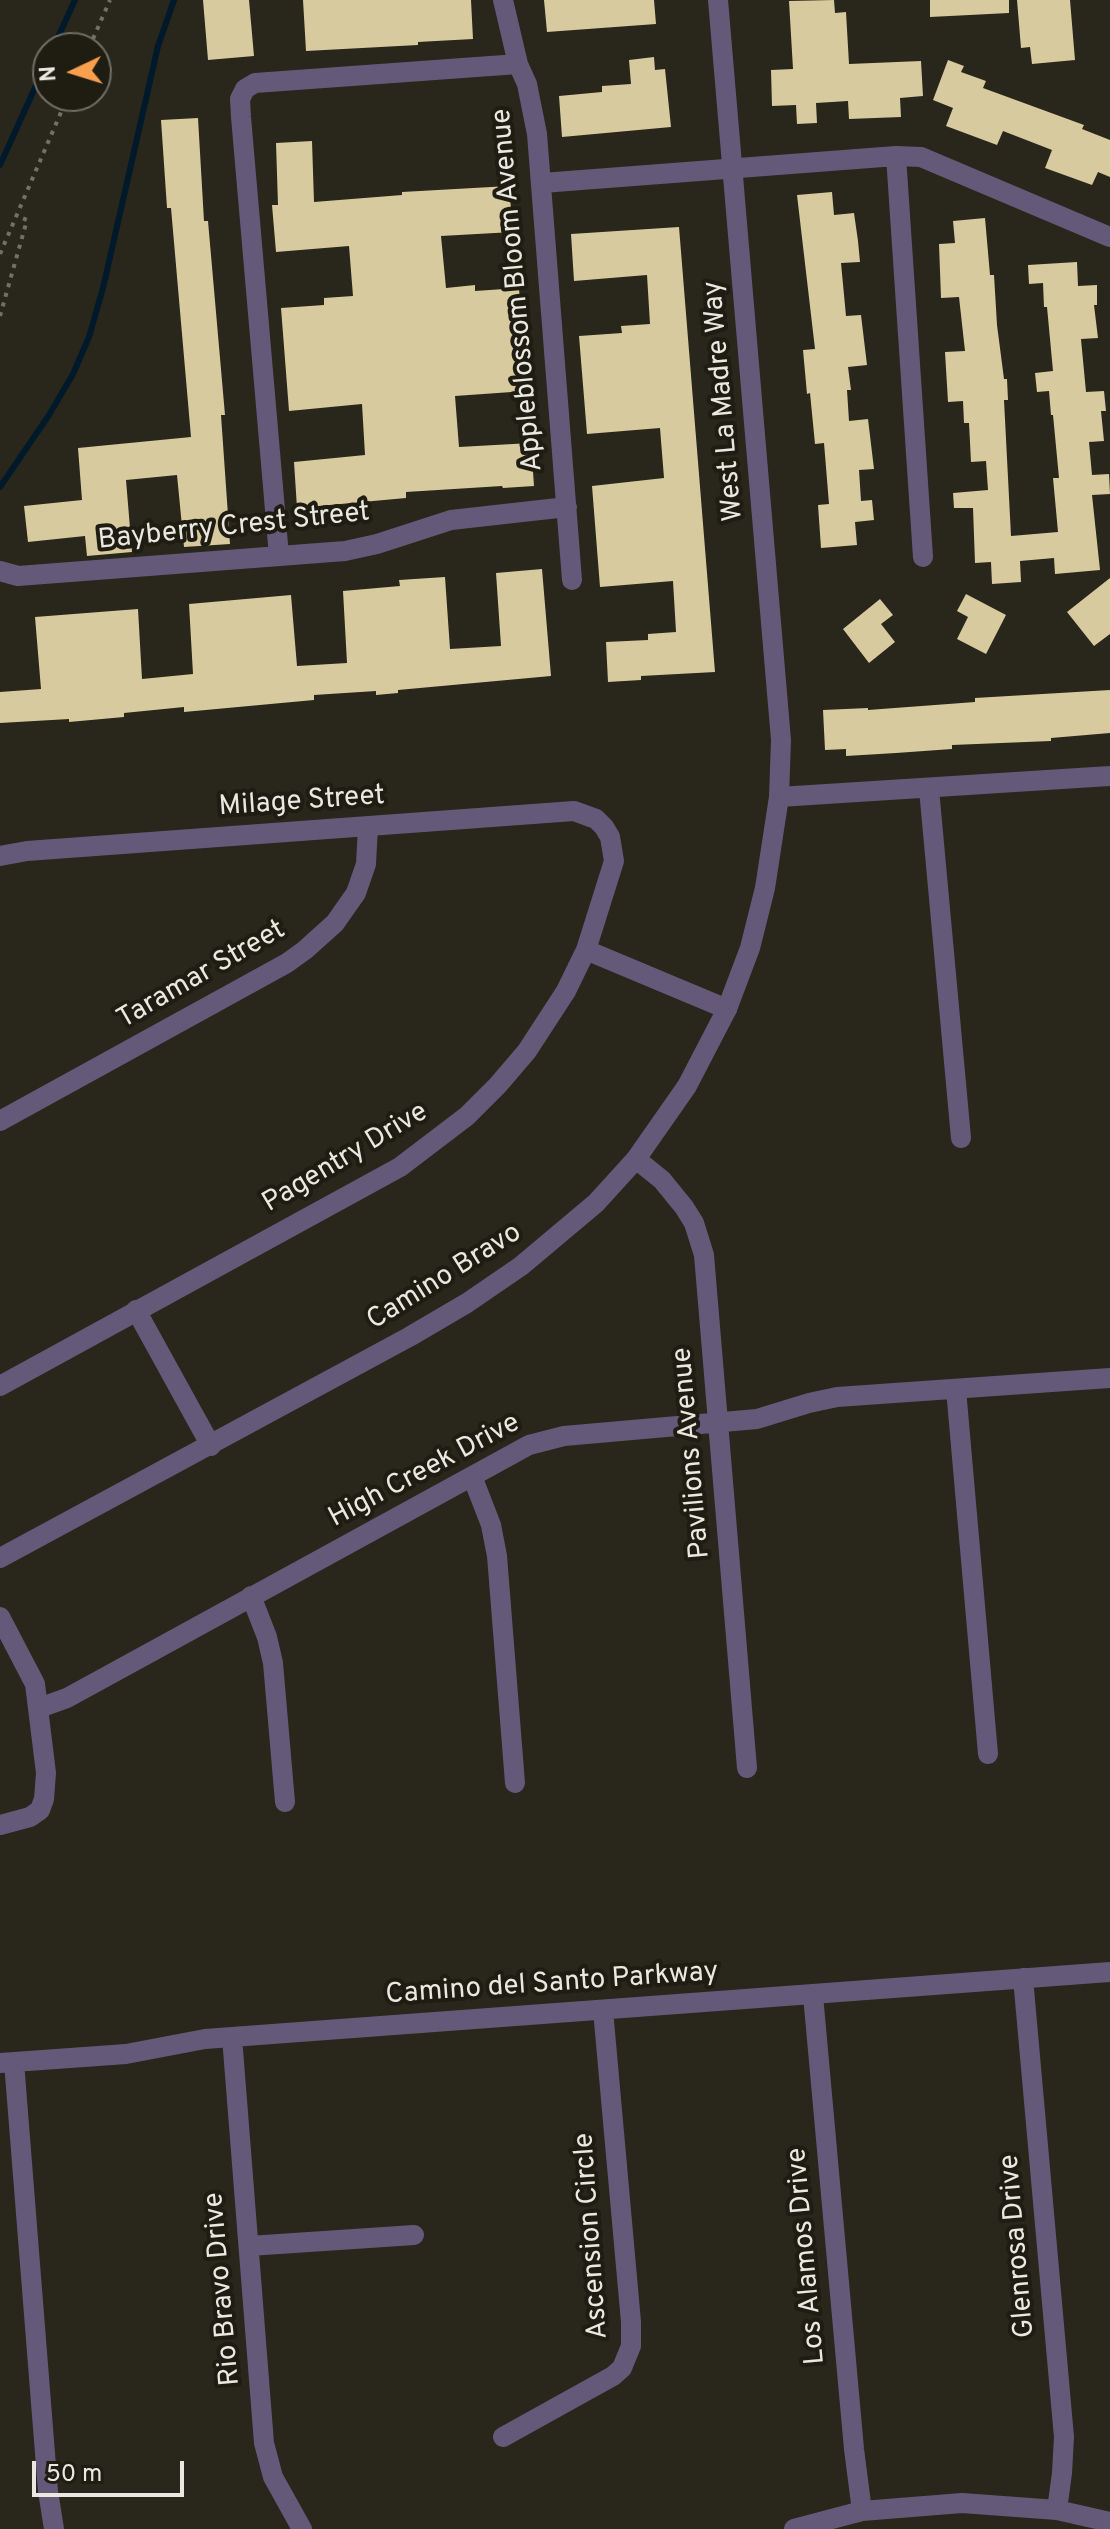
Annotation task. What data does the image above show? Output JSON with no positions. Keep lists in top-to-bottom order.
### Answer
{
  "streets": {
    "street": [
      "Appleblossom Bloom Avenue",
      "West La Madre Way",
      "Bayberry Crest Street",
      "Milage Street",
      "Taramar Street",
      "Pagentry Drive",
      "Camino Bravo",
      "Pavilions Avenue",
      "High Creek Drive",
      "Camino del Santo Parkway",
      "Ascension Circle",
      "Glenrosa Drive",
      "Los Alamos Drive",
      "Rio Bravo Drive"
    ]
  },
  "crossings": [
    ["Appleblossom Bloom Avenue", "Bayberry Crest Street"],
    ["West La Madre Way", "Camino Bravo"],
    ["Milage Street", "Taramar Street"],
    ["Milage Street", "Pagentry Drive"],
    ["Camino Bravo", "Pavilions Avenue"],
    ["Pavilions Avenue", "High Creek Drive"],
    ["Camino del Santo Parkway", "Ascension Circle"],
    ["Camino del Santo Parkway", "Glenrosa Drive"],
    ["Camino del Santo Parkway", "Los Alamos Drive"],
    ["Camino del Santo Parkway", "Rio Bravo Drive"]
  ],
  "scale_bar": "50 m",
  "north": "left"
}
